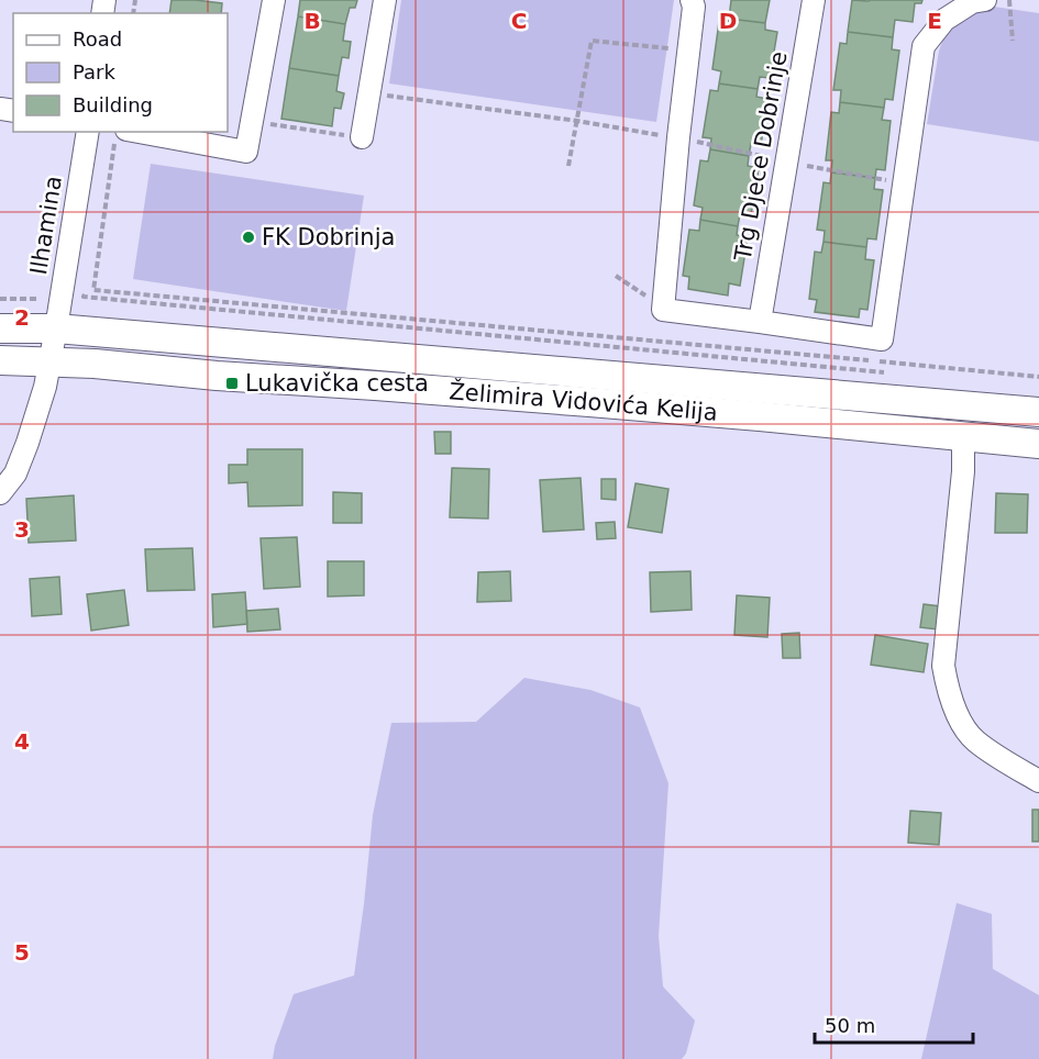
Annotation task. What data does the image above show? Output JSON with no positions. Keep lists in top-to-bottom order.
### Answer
{
  "streets": {
    "main road": ["Želimira Vidovića Kelija"],
    "street": ["Trg Djece Dobrinje", "Ilhamina"]
  },
  "crossings": [
    ["Ilhamina", "Želimira Vidovića Kelija"]
  ],
  "places": {
    "other": ["FK Dobrinja"],
    "transit": ["Lukavička cesta"]
  },
  "legend": ["Road", "Park", "Building"],
  "scale_bar": "50 m",
  "grid": {
    "columns": [
      "B",
      "C",
      "D",
      "E"
    ],
    "rows": [
      "2",
      "3",
      "4",
      "5"
    ]
  }
}
